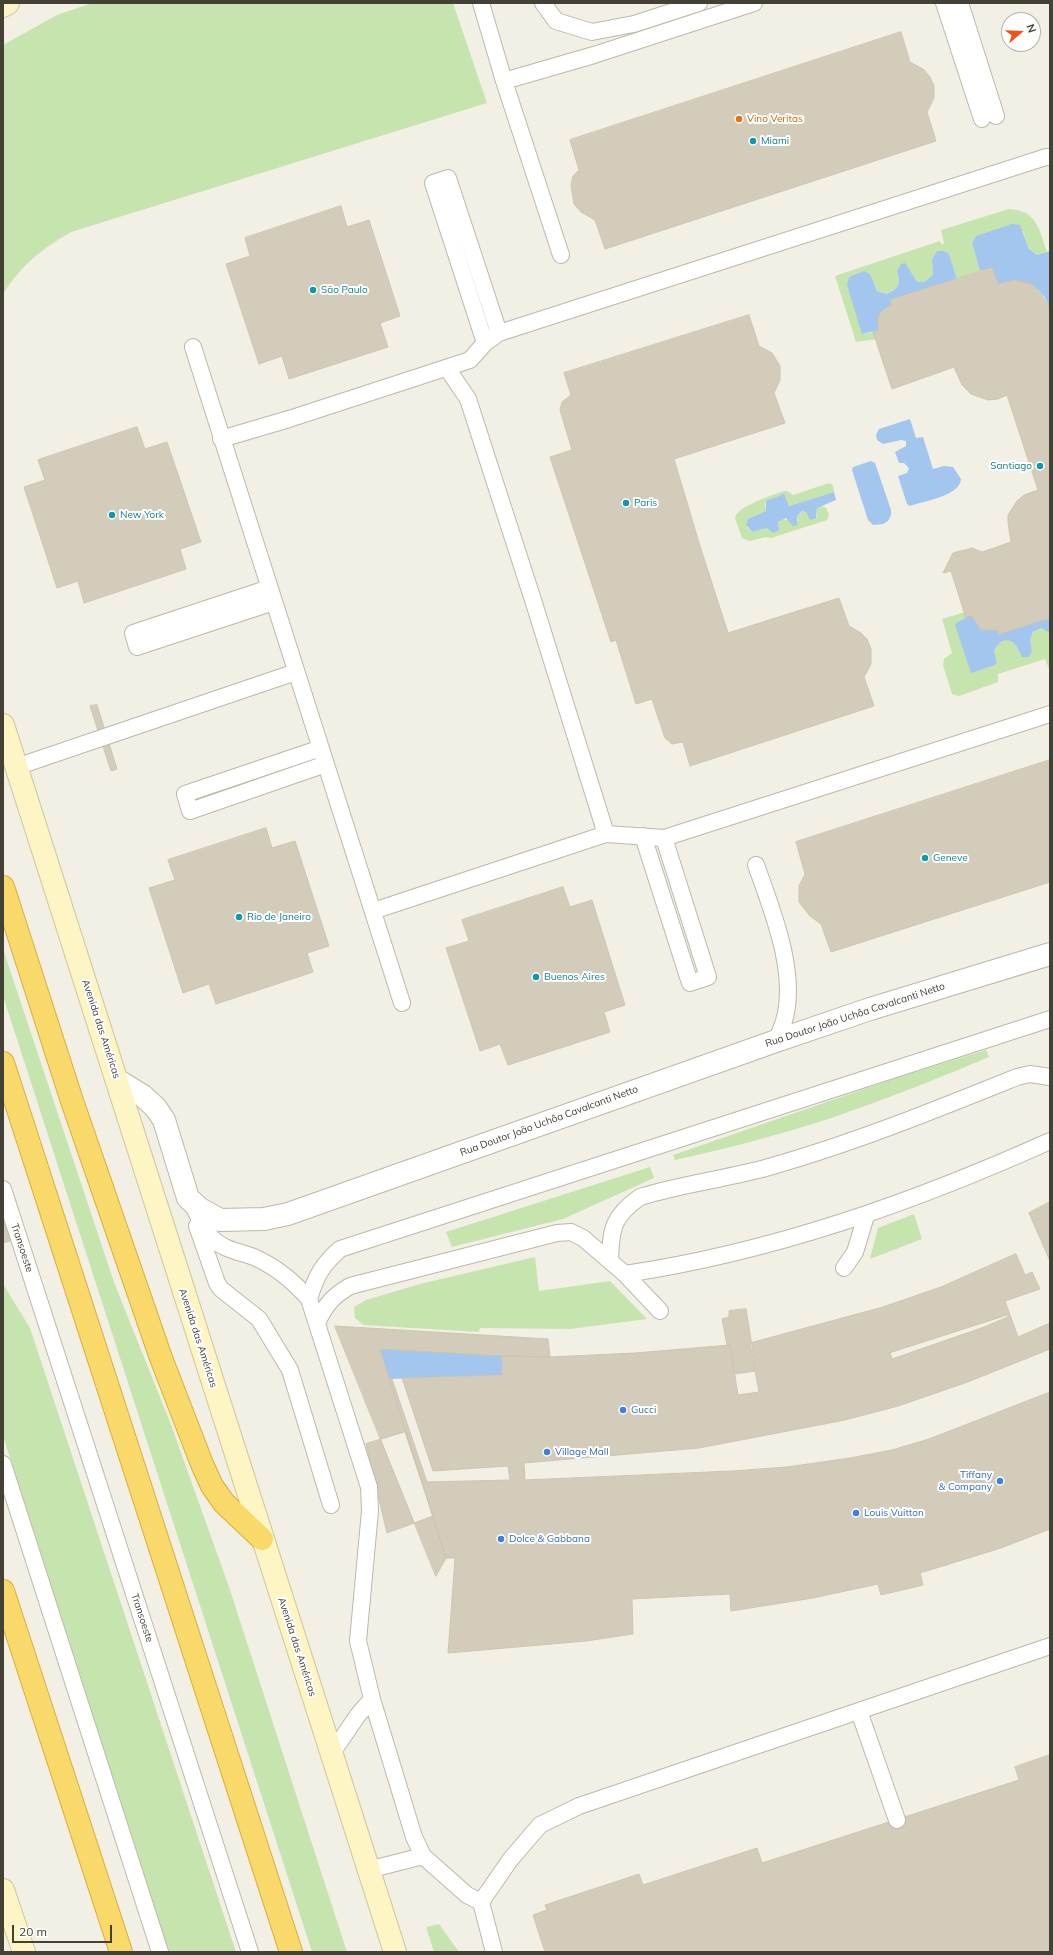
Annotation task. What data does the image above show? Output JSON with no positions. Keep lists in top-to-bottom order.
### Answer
{
  "streets": {
    "main road": ["Avenida das Américas"],
    "street": ["Rua Doutor João Uchôa Cavalcanti Netto"],
    "lane": ["Transoeste"]
  },
  "places": [
    "Vino Veritas",
    "Miami",
    "São Paulo",
    "Santiago",
    "Paris",
    "New York",
    "Geneve",
    "Rio de Janeiro",
    "Buenos Aires",
    "Gucci",
    "Village Mall",
    "Tiffany & Company",
    "Louis Vuitton",
    "Dolce & Gabbana"
  ],
  "scale_bar": "20 m",
  "north": "right"
}
